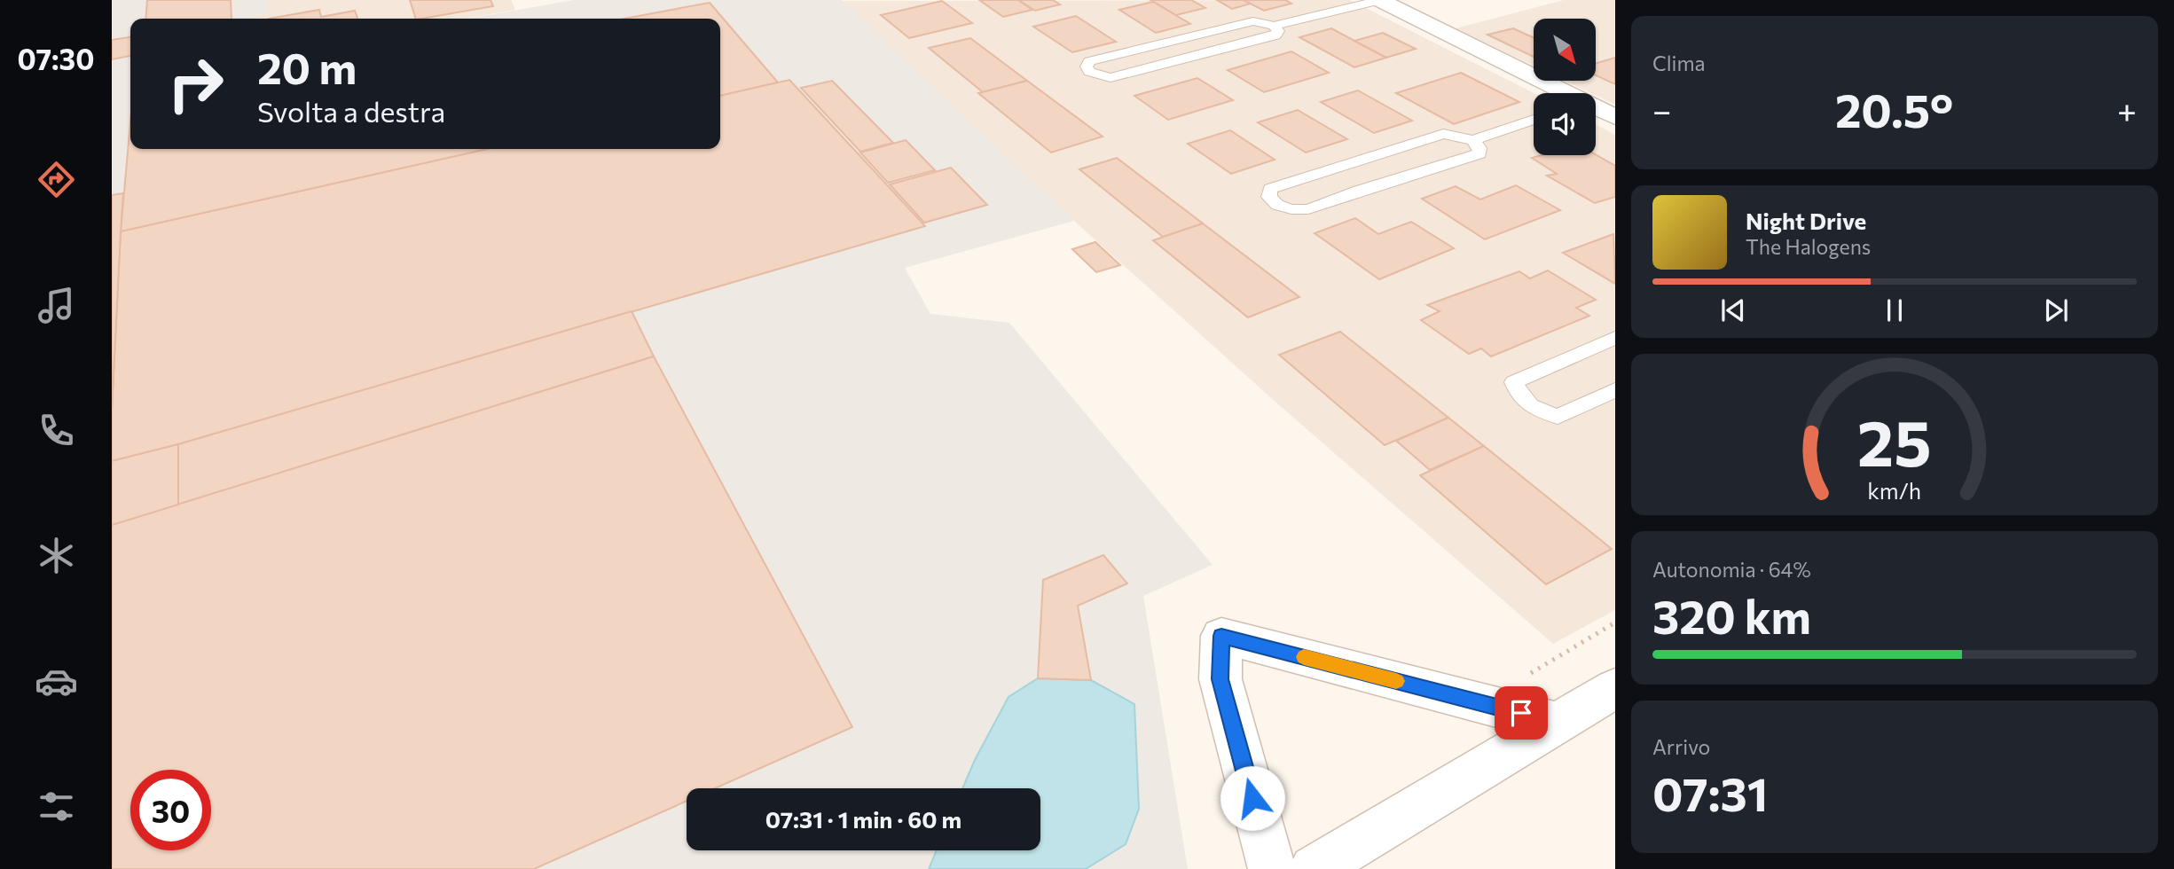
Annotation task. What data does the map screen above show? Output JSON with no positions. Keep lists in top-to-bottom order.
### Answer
{
  "north": "bottom right",
  "page": {
    "tabs": "07:30",
    "tile": [
      "Clima",
      ["Autonomia · 64%", "320 km"],
      ["Arrivo", "07:31"]
    ],
    "turn": ["20 m", "Svolta a destra"],
    "heat": ["−", "20.5°", "+"],
    "song": ["Night Drive", "The Halogens"],
    "limit": "30",
    "trip": "07:31 · 1 min · 60 m",
    "gauge": ["25", "km/h"]
  }
}
